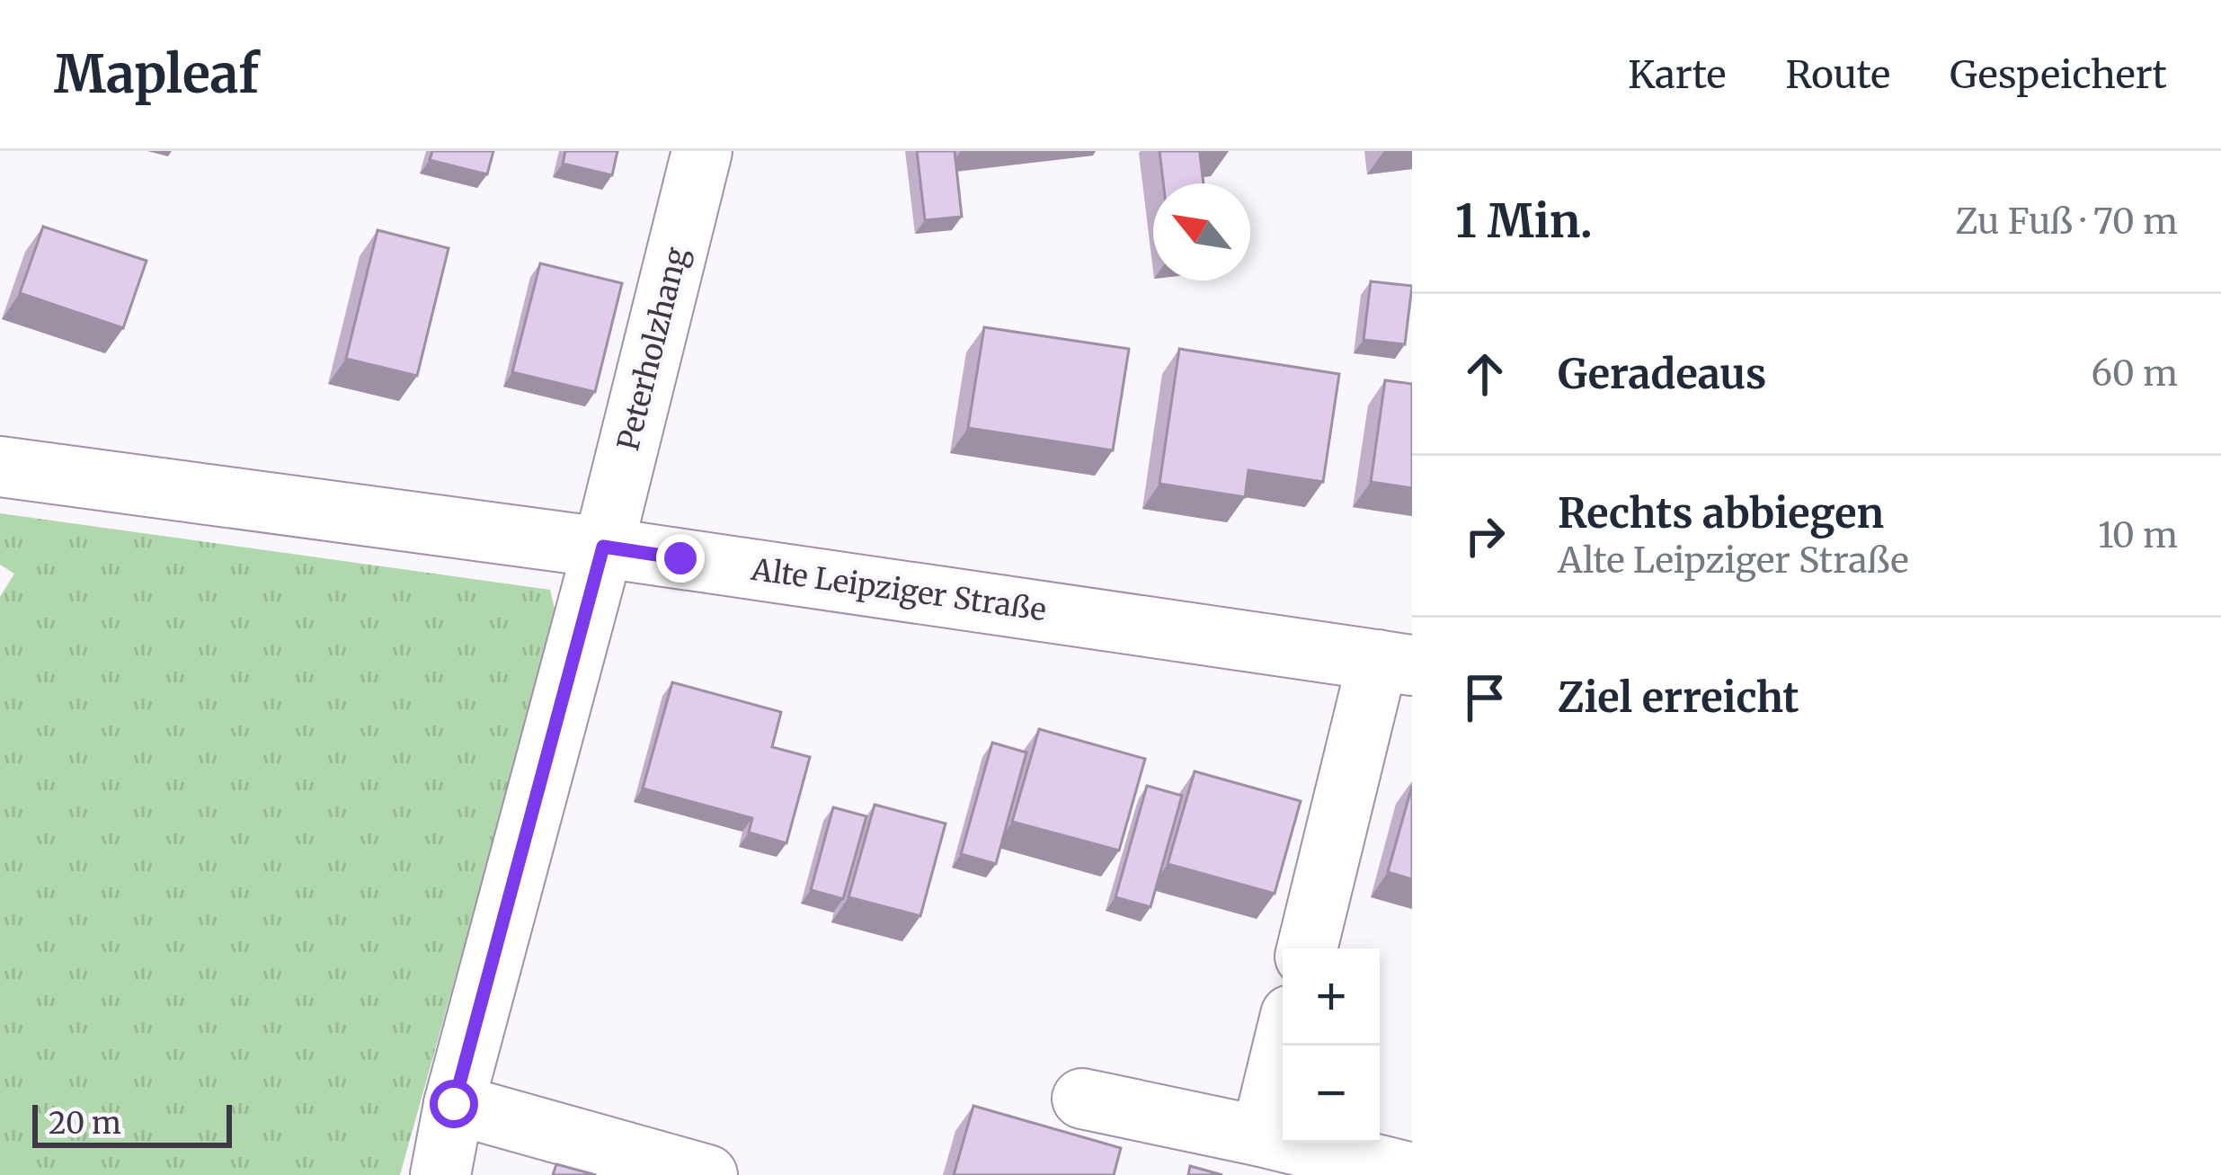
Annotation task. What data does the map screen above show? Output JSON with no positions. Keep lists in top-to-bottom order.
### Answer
{
  "streets": {
    "street": ["Peterholzhang", "Alte Leipziger Straße"]
  },
  "crossings": [
    ["Peterholzhang", "Alte Leipziger Straße"]
  ],
  "scale_bar": "20 m",
  "north": "top left",
  "page": {
    "header": "Mapleaf",
    "nav": ["Karte", "Route", "Gespeichert"],
    "heading": ["1 Min.", "Zu Fuß · 70 m"],
    "list": [
      ["Geradeaus", "60 m"],
      ["Rechts abbiegen", "Alte Leipziger Straße", "10 m"],
      "Ziel erreicht"
    ],
    "map_buttons": ["+", "−"],
    "scale": "20 m"
  }
}
